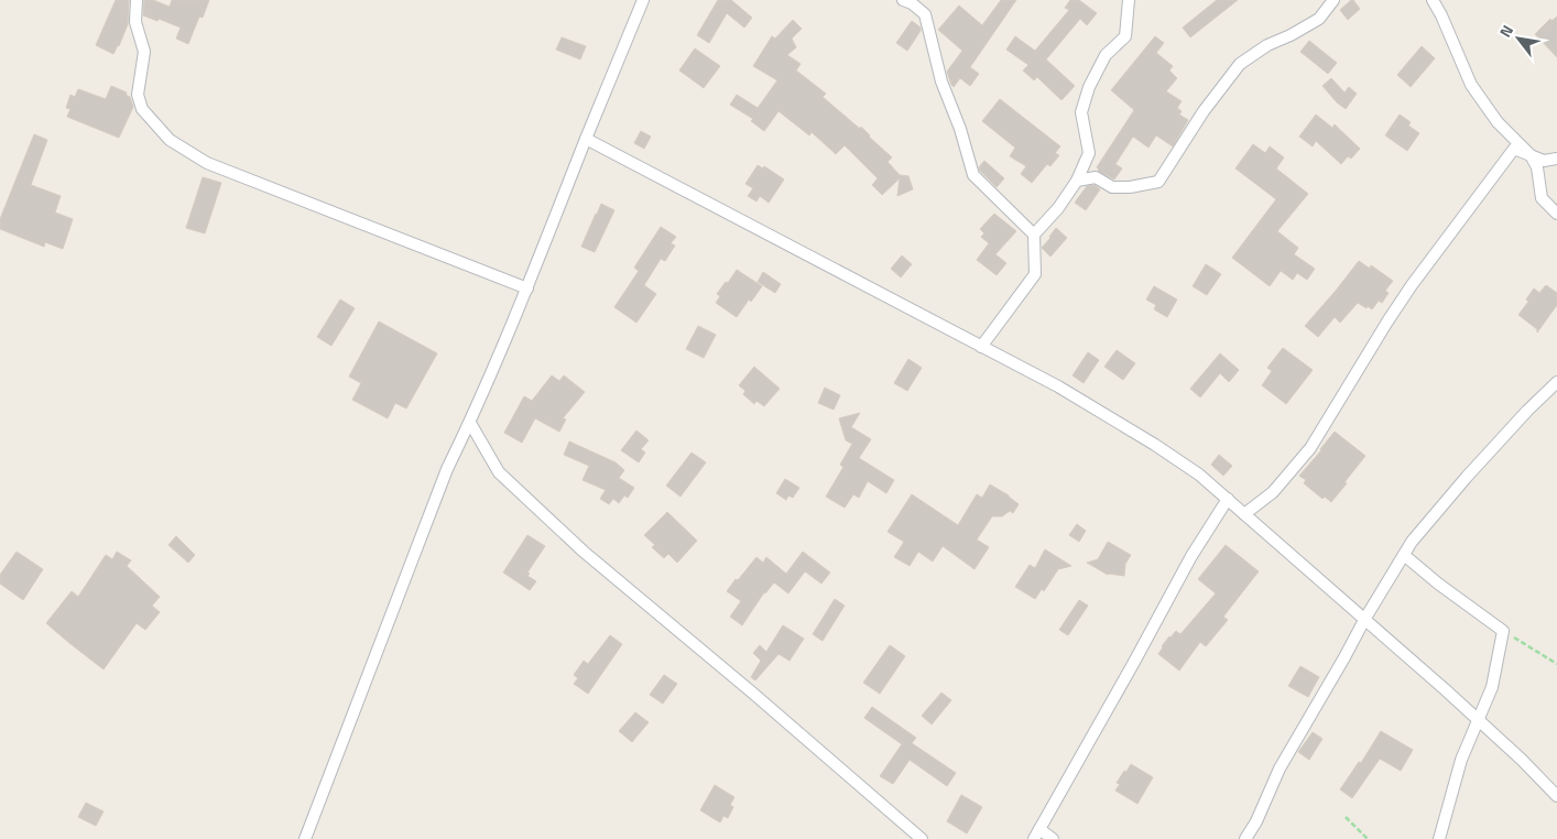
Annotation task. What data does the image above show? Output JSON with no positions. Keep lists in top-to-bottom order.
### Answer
{
  "north": "top left"
}
